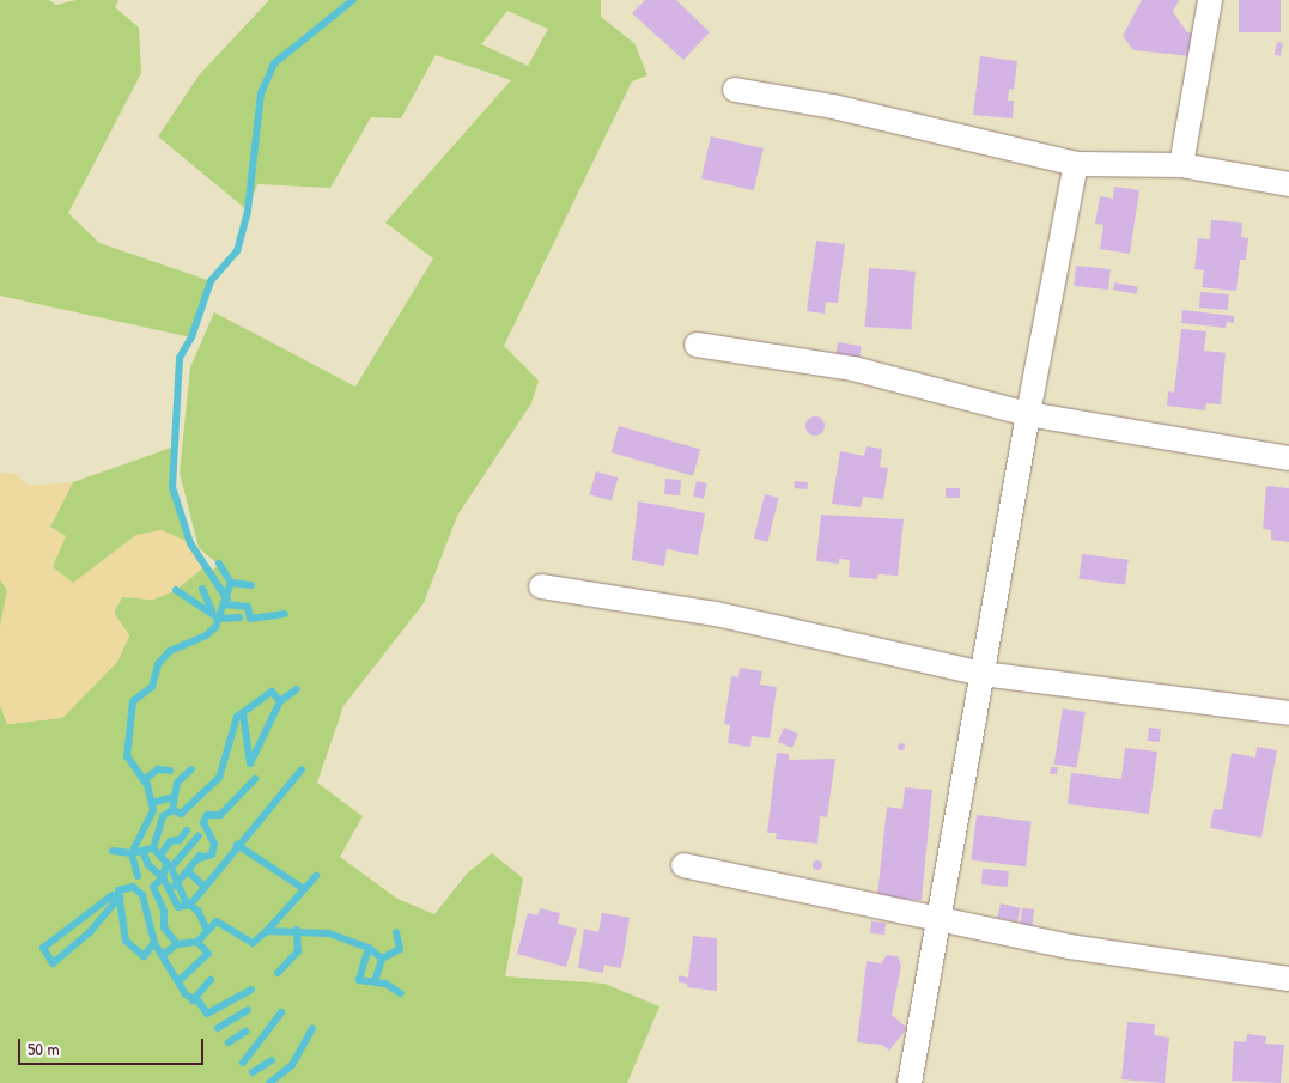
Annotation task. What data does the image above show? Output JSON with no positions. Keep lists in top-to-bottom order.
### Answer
{
  "scale_bar": "50 m"
}
